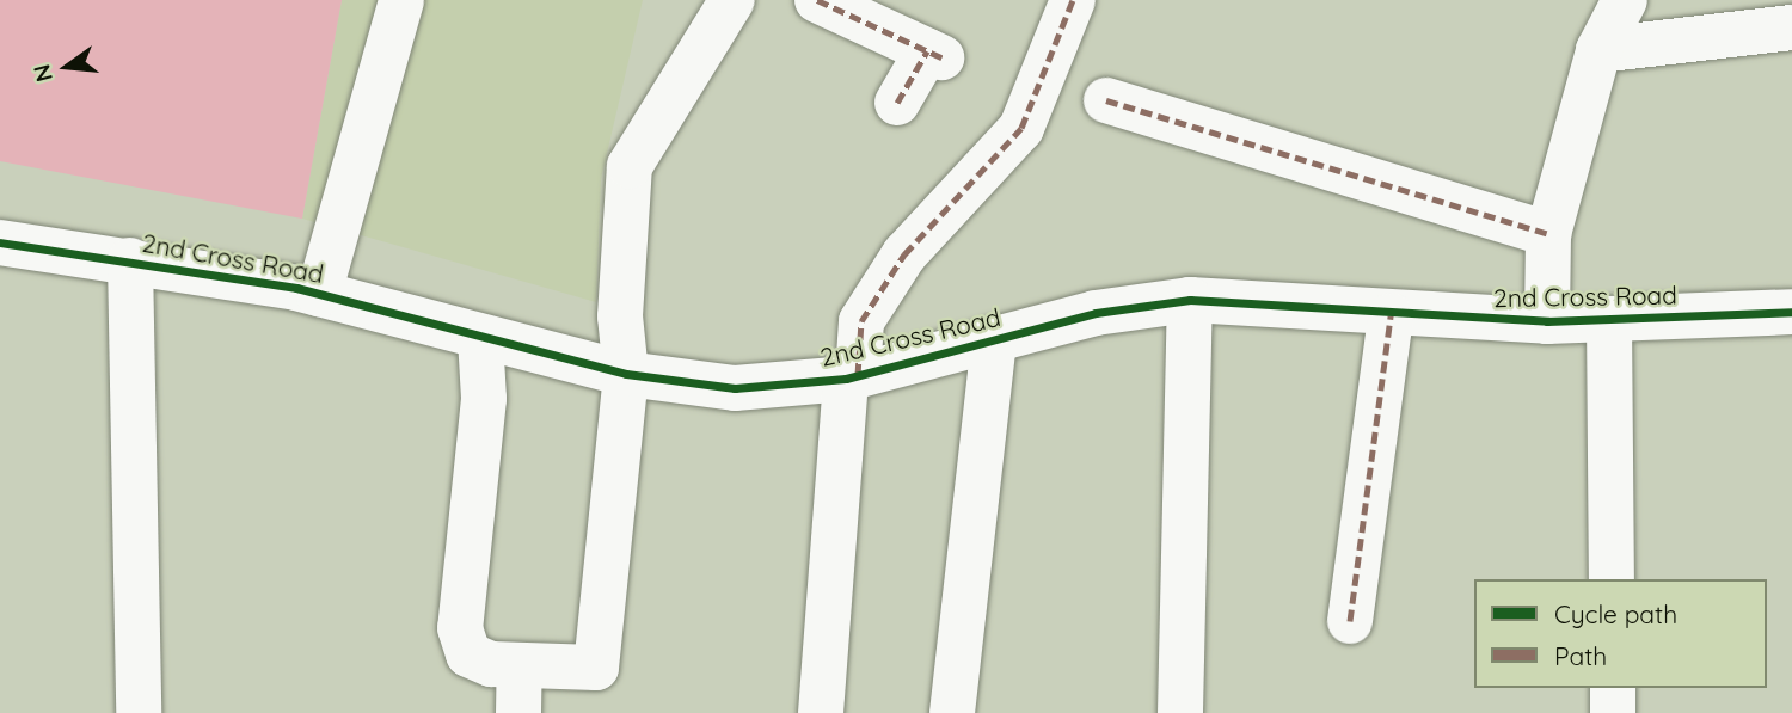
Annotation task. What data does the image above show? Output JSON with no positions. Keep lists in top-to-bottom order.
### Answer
{
  "streets": {
    "street": ["2nd Cross Road"]
  },
  "legend": ["Cycle path", "Path"],
  "north": "left"
}
